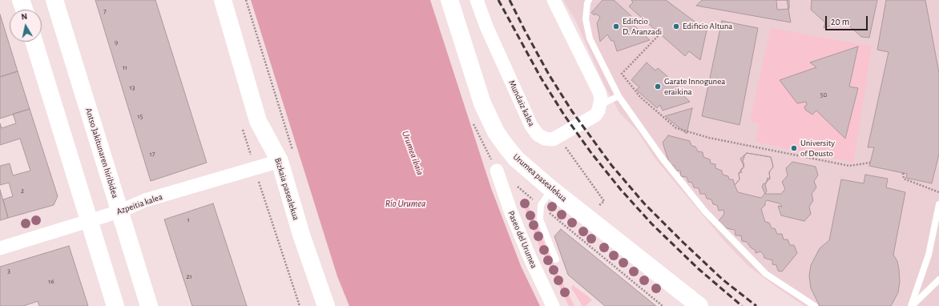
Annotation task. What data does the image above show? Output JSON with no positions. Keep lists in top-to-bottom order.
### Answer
{
  "streets": {
    "main road": ["Antso Jakitunaren hiribidea", "Urumea pasealekua", "Bizkaia pasealekua"],
    "street": ["Mundaiz kalea", "Azpeitia kalea", "Paseo del Urumea"]
  },
  "crossings": [
    ["Antso Jakitunaren hiribidea", "Azpeitia kalea"],
    ["Bizkaia pasealekua", "Azpeitia kalea"]
  ],
  "water": ["Urumea ibaia", "Río Urumea"],
  "places": [
    "Edificio D. Aranzadi",
    "Edificio Altuna",
    "Garate Innogunea eraikina",
    "University of Deusto"
  ],
  "house_numbers": [
    "7",
    "9",
    "11",
    "13",
    "50",
    "15",
    "17",
    "2",
    "1",
    "3",
    "21",
    "16"
  ],
  "scale_bar": "20 m",
  "north": "top"
}
